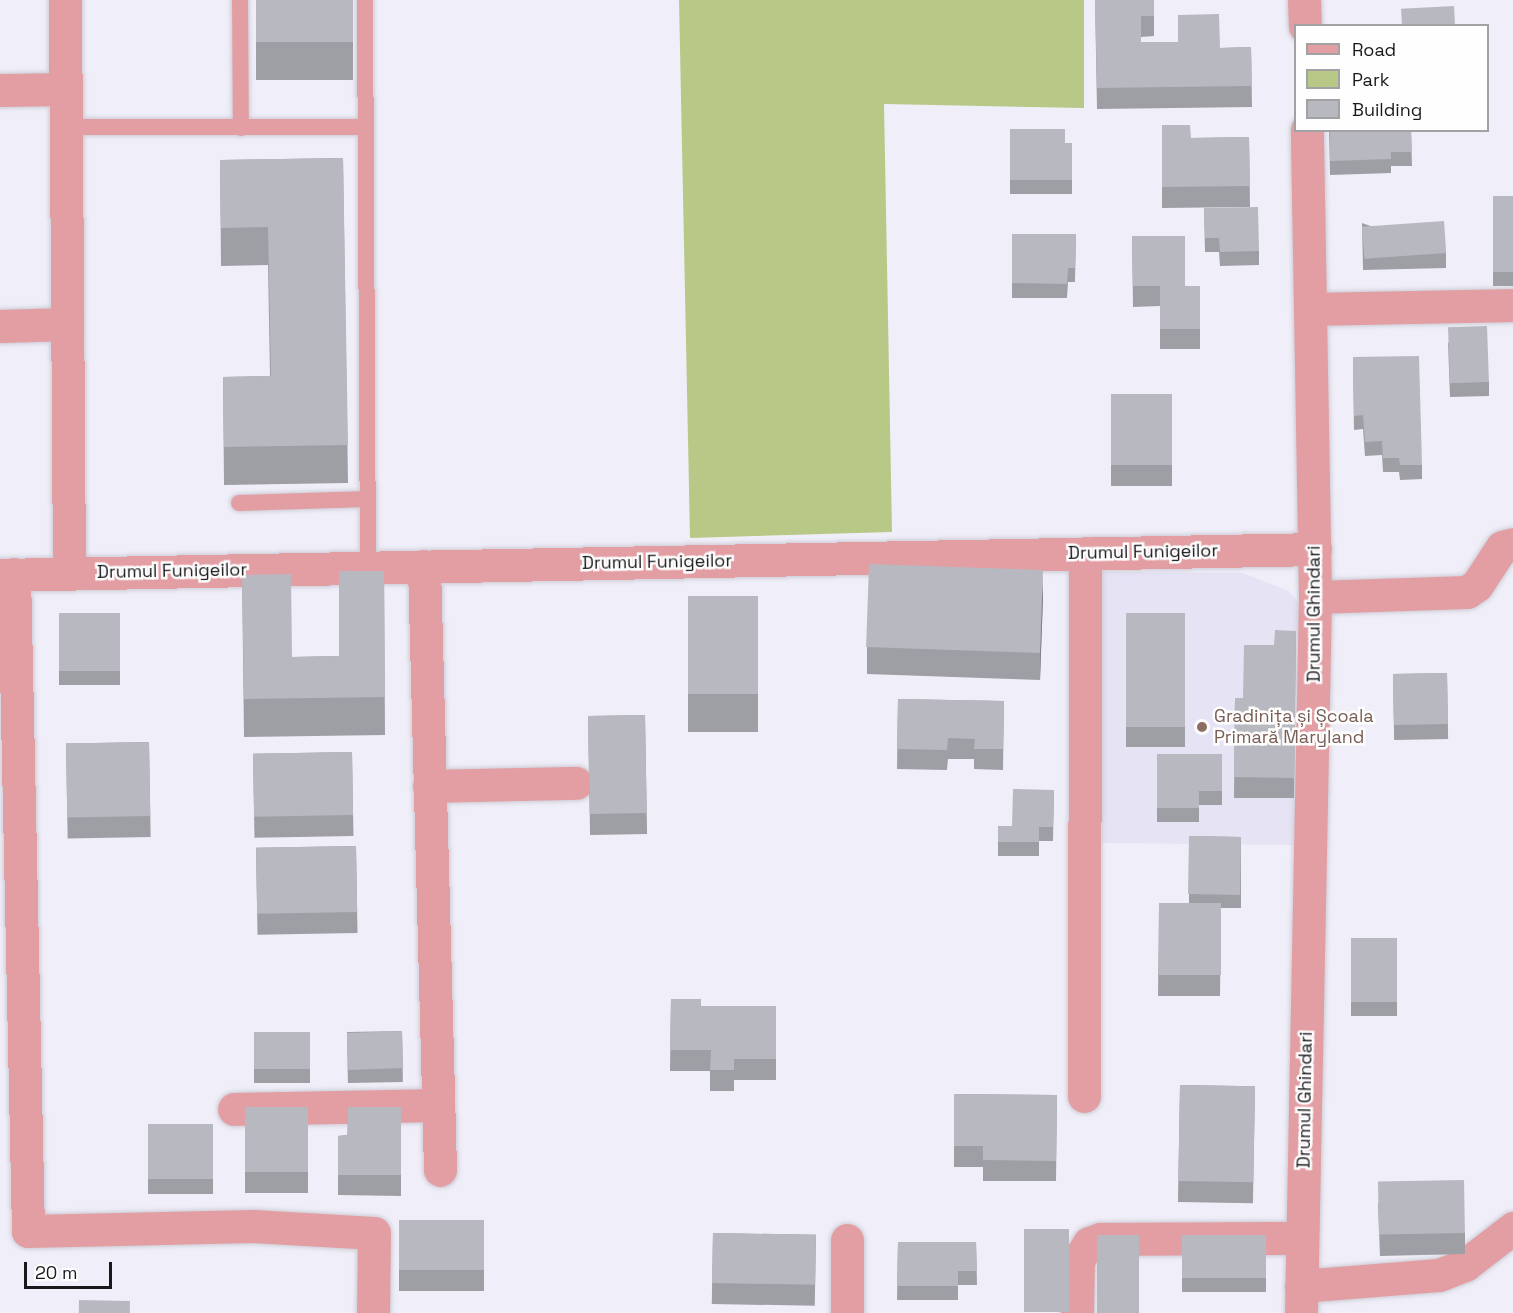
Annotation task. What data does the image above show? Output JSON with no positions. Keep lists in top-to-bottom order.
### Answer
{
  "streets": {
    "street": ["Drumul Funigeilor", "Drumul Ghindari"]
  },
  "crossings": [
    ["Drumul Funigeilor", "Drumul Ghindari"]
  ],
  "places": ["Gradinița și Școala Primară Maryland"],
  "legend": ["Road", "Park", "Building"],
  "scale_bar": "20 m"
}
